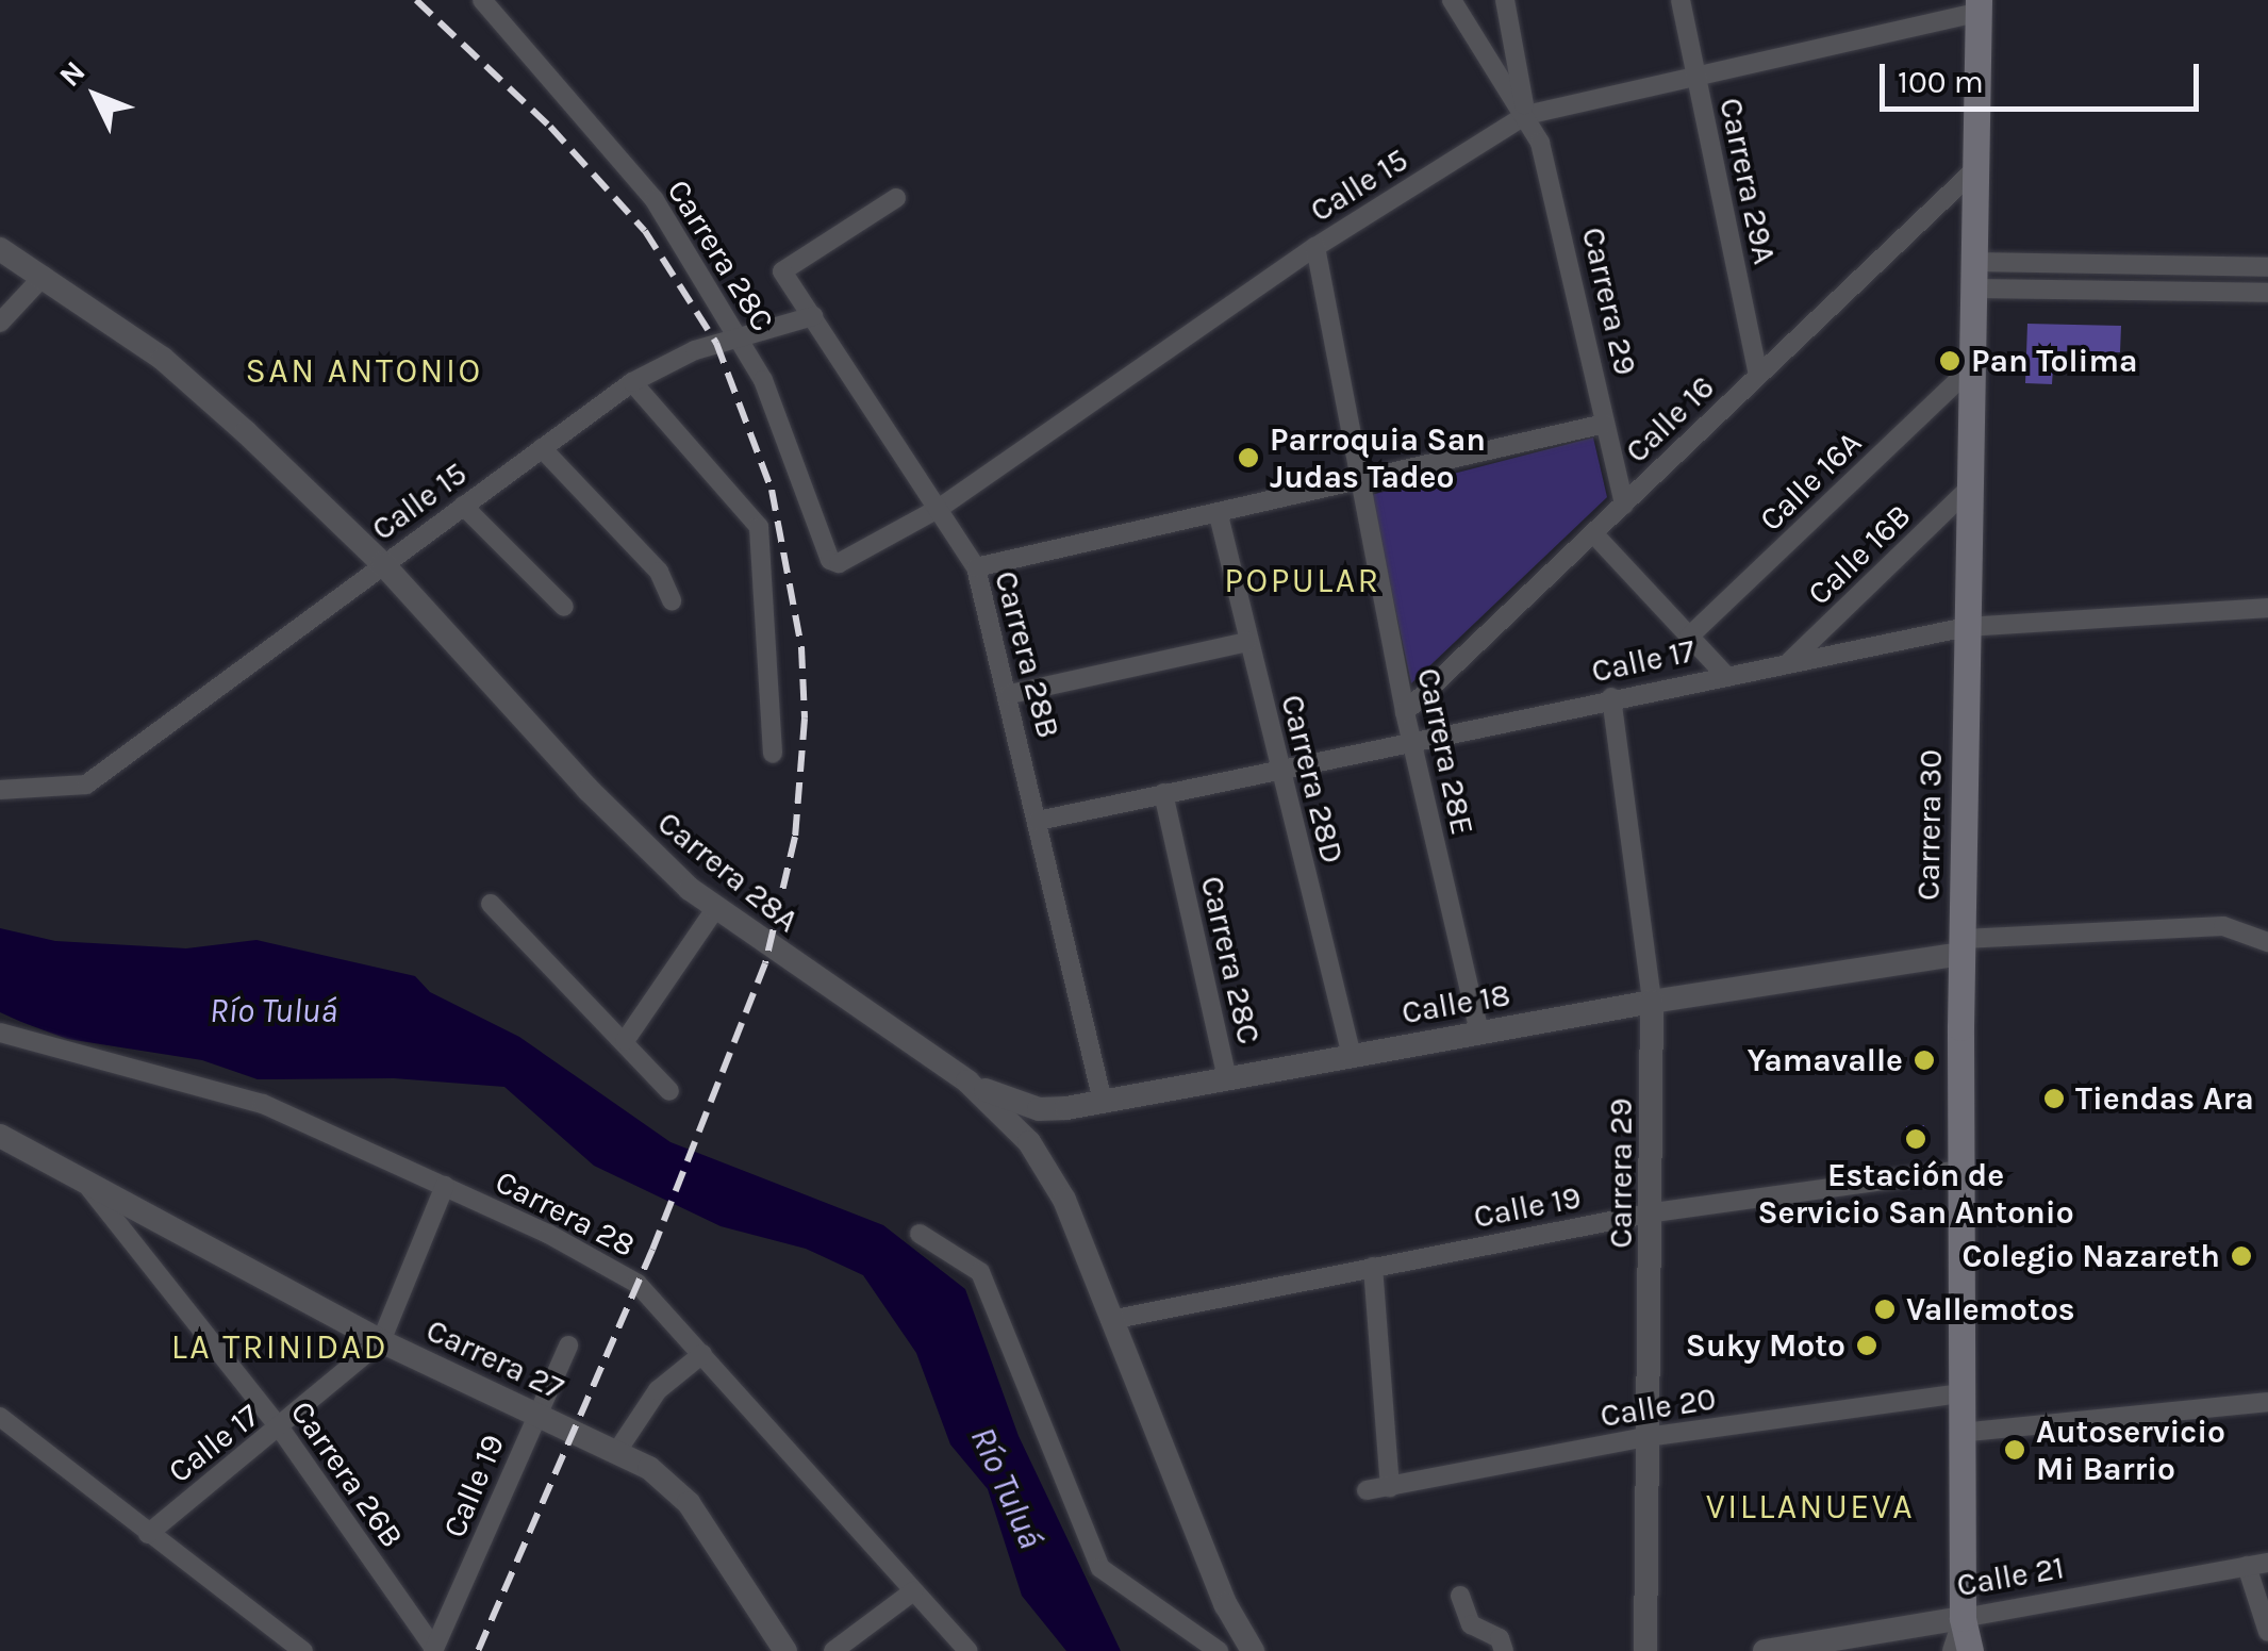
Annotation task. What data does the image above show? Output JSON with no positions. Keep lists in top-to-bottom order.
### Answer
{
  "streets": {
    "main road": ["Carrera 30"],
    "street": [
      "Carrera 29A",
      "Calle 15",
      "Carrera 28C",
      "Carrera 29",
      "Calle 16",
      "Calle 16A",
      "Calle 16B",
      "Carrera 28B",
      "Calle 17",
      "Carrera 28E",
      "Carrera 28D",
      "Carrera 28A",
      "Calle 18",
      "Calle 19",
      "Carrera 28",
      "Carrera 27",
      "Calle 20",
      "Carrera 26B",
      "Calle 21"
    ]
  },
  "crossings": [
    ["Carrera 29A", "Calle 15"],
    ["Carrera 29A", "Calle 16"],
    ["Calle 15", "Carrera 28C"],
    ["Calle 15", "Carrera 29"],
    ["Calle 15", "Carrera 28B"],
    ["Calle 15", "Carrera 28E"],
    ["Calle 15", "Carrera 30"],
    ["Calle 15", "Carrera 28A"],
    ["Carrera 28C", "Calle 17"],
    ["Carrera 28C", "Calle 18"],
    ["Carrera 29", "Calle 16"],
    ["Carrera 29", "Calle 17"],
    ["Carrera 29", "Calle 18"],
    ["Carrera 29", "Calle 19"],
    ["Carrera 29", "Calle 20"],
    ["Calle 16", "Carrera 28B"],
    ["Calle 16", "Carrera 28E"],
    ["Calle 16", "Carrera 28D"],
    ["Calle 16", "Carrera 30"],
    ["Calle 16A", "Carrera 30"],
    ["Calle 16B", "Calle 17"],
    ["Calle 16B", "Carrera 30"],
    ["Carrera 28B", "Calle 17"],
    ["Carrera 28B", "Calle 18"],
    ["Calle 17", "Carrera 28E"],
    ["Calle 17", "Carrera 28D"],
    ["Calle 17", "Carrera 30"],
    ["Calle 17", "Carrera 28"],
    ["Calle 17", "Carrera 27"],
    ["Calle 17", "Carrera 26B"],
    ["Carrera 28E", "Calle 18"],
    ["Carrera 28D", "Calle 18"],
    ["Carrera 30", "Calle 18"],
    ["Carrera 30", "Calle 19"],
    ["Carrera 30", "Calle 20"],
    ["Carrera 30", "Calle 21"],
    ["Carrera 28A", "Calle 18"],
    ["Carrera 28A", "Calle 19"],
    ["Calle 19", "Carrera 27"],
    ["Calle 19", "Carrera 26B"],
    ["Carrera 27", "Carrera 26B"]
  ],
  "districts": [
    "SAN ANTONIO",
    "POPULAR",
    "LA TRINIDAD",
    "VILLANUEVA"
  ],
  "water": ["Río Tuluá"],
  "places": [
    "Pan Tolima",
    "Parroquia San Judas Tadeo",
    "Yamavalle",
    "Tiendas Ara",
    "Estación de Servicio San Antonio",
    "Colegio Nazareth",
    "Vallemotos",
    "Suky Moto",
    "Autoservicio Mi Barrio"
  ],
  "scale_bar": "100 m",
  "north": "top left"
}
